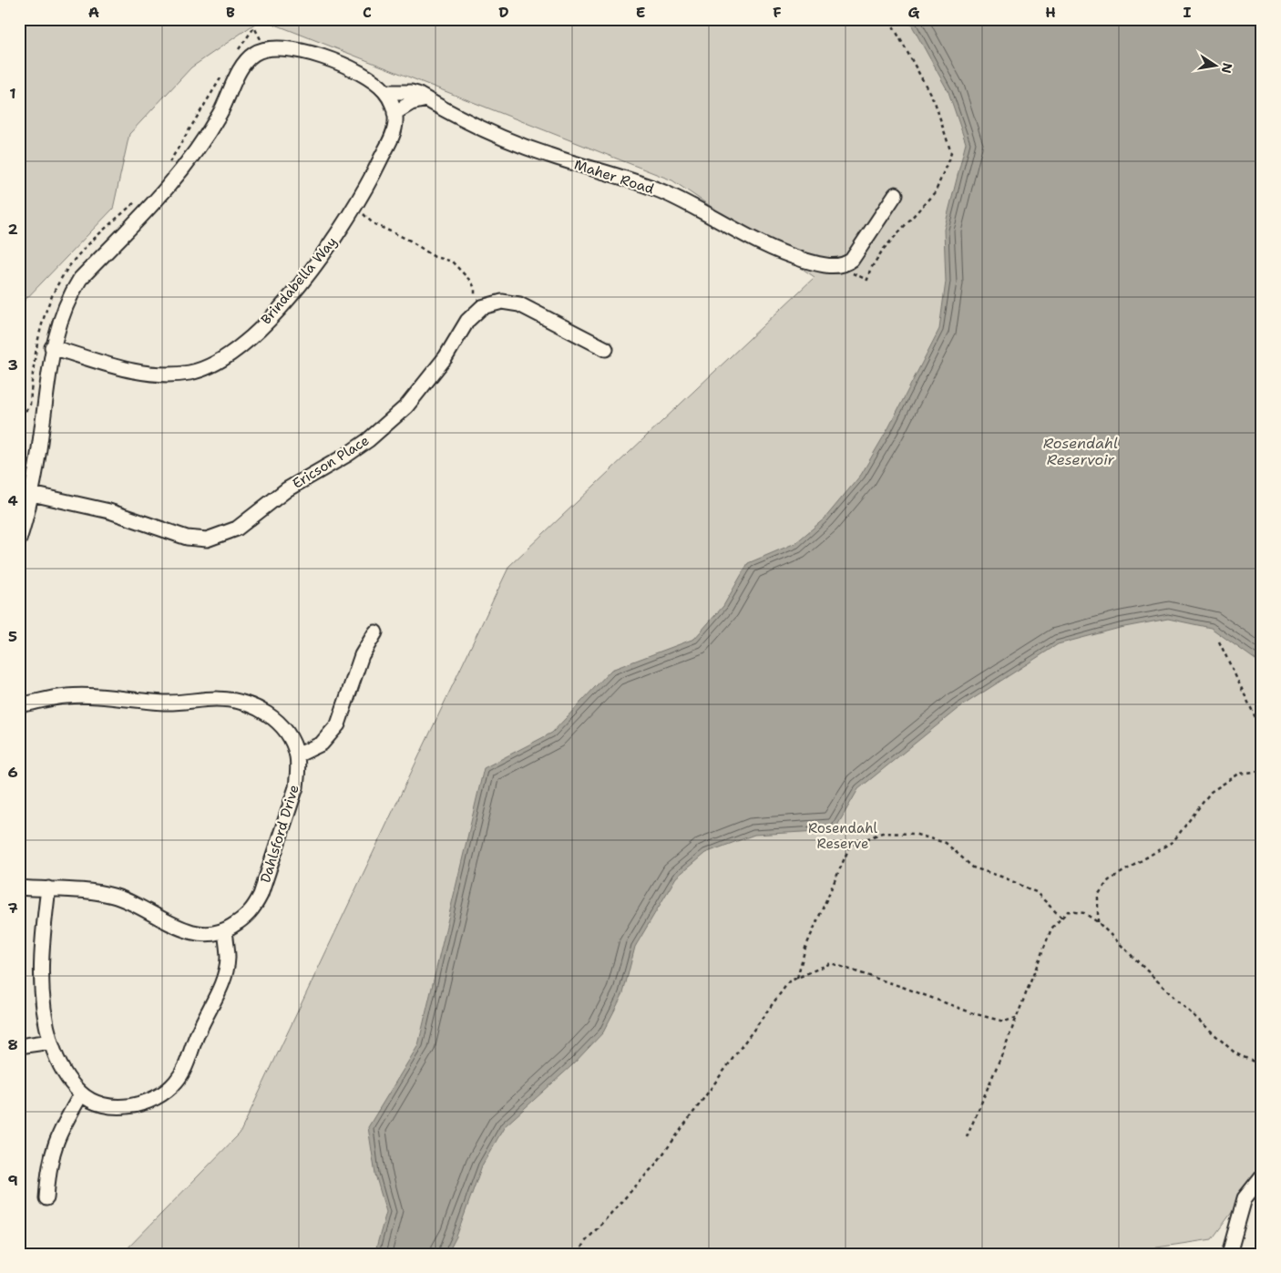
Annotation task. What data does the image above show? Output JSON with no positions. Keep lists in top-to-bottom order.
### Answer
{
  "streets": {
    "street": [
      "Maher Road",
      "Brindabella Way",
      "Ericson Place",
      "Dahlsford Drive"
    ]
  },
  "crossings": [
    ["Maher Road", "Brindabella Way"],
    ["Brindabella Way", "Ericson Place"]
  ],
  "water": ["Rosendahl Reservoir"],
  "parks": ["Rosendahl Reserve"],
  "north": "right",
  "grid": {
    "columns": [
      "A",
      "B",
      "C",
      "D",
      "E",
      "F",
      "G",
      "H",
      "I"
    ],
    "rows": [
      "1",
      "2",
      "3",
      "4",
      "5",
      "6",
      "7",
      "8",
      "9"
    ]
  }
}
